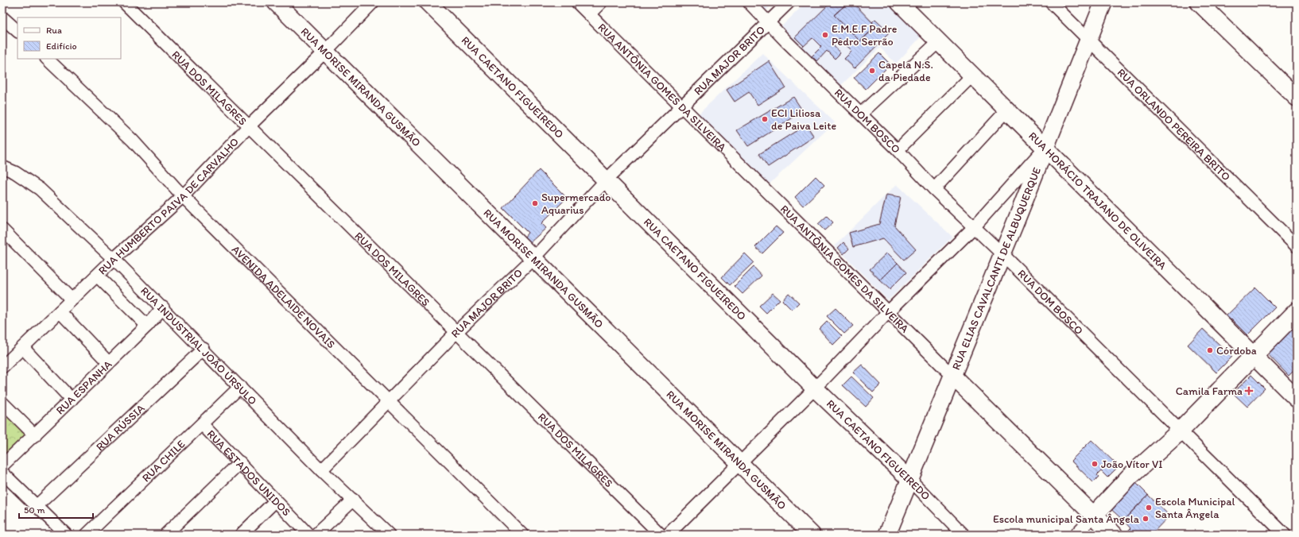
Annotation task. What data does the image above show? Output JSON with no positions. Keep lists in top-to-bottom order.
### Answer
{
  "streets": {
    "main road": ["RUA ANTÔNIA GOMES DA SILVEIRA"],
    "street": [
      "RUA MAJOR BRITO",
      "RUA MORISE MIRANDA GUSMÃO",
      "RUA CAETANO FIGUEIREDO",
      "RUA DOS MILAGRES",
      "RUA DOM BOSCO",
      "RUA ORLANDO PEREIRA BRITO",
      "RUA HORÁCIO TRAJANO DE OLIVEIRA",
      "RUA HUMBERTO PAIVA DE CARVALHO",
      "RUA ELIAS CAVALCANTI DE ALBUQUERQUE",
      "AVENIDA ADELAIDE NOVAIS",
      "RUA INDUSTRIAL JOÃO ÚRSULO",
      "RUA ESPANHA",
      "RUA RÚSSIA",
      "RUA CHILE",
      "RUA ESTADOS UNIDOS"
    ]
  },
  "crossings": [
    ["RUA MAJOR BRITO", "RUA MORISE MIRANDA GUSMÃO"],
    ["RUA MAJOR BRITO", "RUA CAETANO FIGUEIREDO"],
    ["RUA MAJOR BRITO", "RUA DOS MILAGRES"],
    ["RUA MAJOR BRITO", "RUA ANTÔNIA GOMES DA SILVEIRA"],
    ["RUA MAJOR BRITO", "RUA DOM BOSCO"],
    ["RUA MAJOR BRITO", "AVENIDA ADELAIDE NOVAIS"],
    ["RUA MAJOR BRITO", "RUA INDUSTRIAL JOÃO ÚRSULO"],
    ["RUA MORISE MIRANDA GUSMÃO", "RUA HUMBERTO PAIVA DE CARVALHO"],
    ["RUA CAETANO FIGUEIREDO", "RUA ELIAS CAVALCANTI DE ALBUQUERQUE"],
    ["RUA DOS MILAGRES", "RUA HUMBERTO PAIVA DE CARVALHO"],
    ["RUA ANTÔNIA GOMES DA SILVEIRA", "RUA ELIAS CAVALCANTI DE ALBUQUERQUE"],
    ["RUA DOM BOSCO", "RUA ELIAS CAVALCANTI DE ALBUQUERQUE"],
    ["RUA ORLANDO PEREIRA BRITO", "RUA ELIAS CAVALCANTI DE ALBUQUERQUE"],
    ["RUA HORÁCIO TRAJANO DE OLIVEIRA", "RUA ELIAS CAVALCANTI DE ALBUQUERQUE"],
    ["RUA HUMBERTO PAIVA DE CARVALHO", "AVENIDA ADELAIDE NOVAIS"],
    ["RUA HUMBERTO PAIVA DE CARVALHO", "RUA INDUSTRIAL JOÃO ÚRSULO"],
    ["RUA INDUSTRIAL JOÃO ÚRSULO", "RUA ESPANHA"],
    ["RUA INDUSTRIAL JOÃO ÚRSULO", "RUA RÚSSIA"],
    ["RUA INDUSTRIAL JOÃO ÚRSULO", "RUA CHILE"],
    ["RUA CHILE", "RUA ESTADOS UNIDOS"]
  ],
  "places": {
    "other": [
      "E.M.E.F Padre Pedro Serrão",
      "Capela N.S. da Piedade",
      "ECI Liliosa de Paiva Leite",
      "Supermercado Aquarius",
      "Córdoba",
      "João Vítor VI",
      "Escola Municipal Santa Ângela",
      "Escola municipal Santa Ângela"
    ],
    "health": ["Camila Farma"]
  },
  "legend": ["Rua", "Edifício"],
  "scale_bar": "50 m"
}
